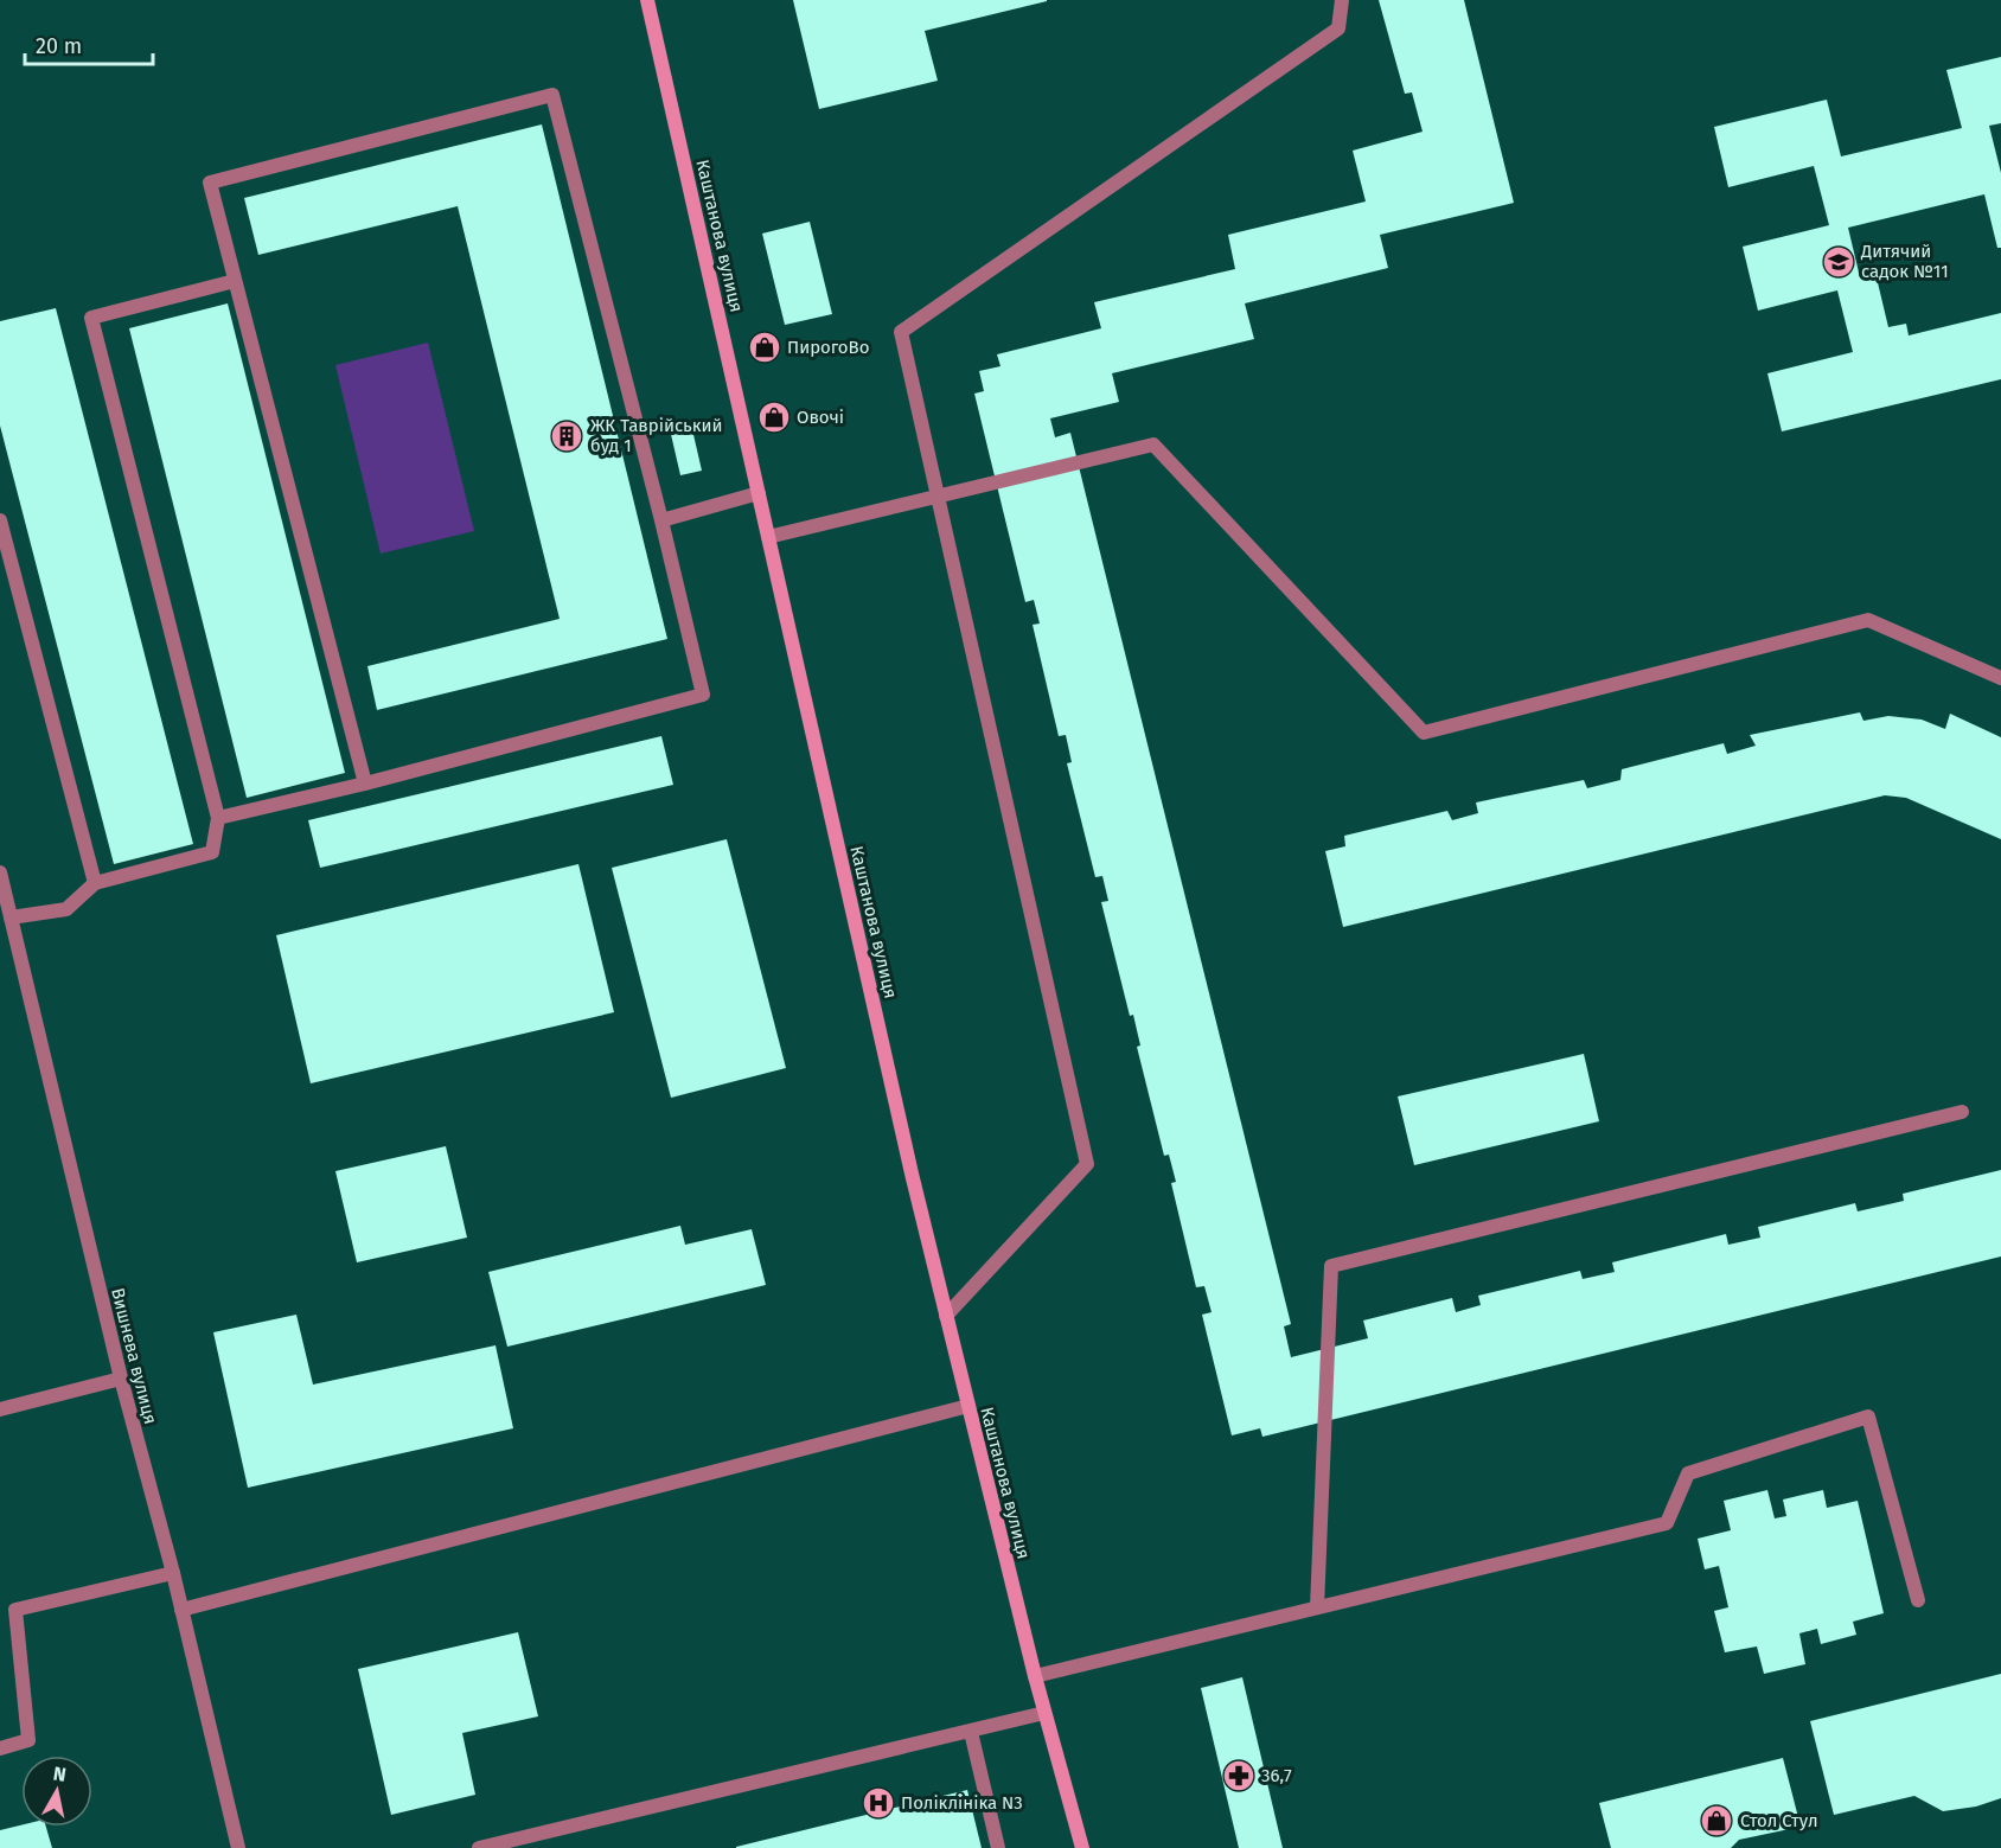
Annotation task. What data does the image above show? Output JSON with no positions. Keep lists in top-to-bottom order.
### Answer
{
  "streets": {
    "street": ["Каштанова вулиця", "Вишнева вулиця"]
  },
  "places": {
    "school or university": ["Дитячий садок №11"],
    "shop": ["ПирогоВо", "Овочі", "Стол Стул"],
    "building": ["ЖК Таврійський буд 1"],
    "pharmacy": ["36,7"],
    "hospital": ["Поліклініка N3"]
  },
  "scale_bar": "20 m",
  "north": "top"
}
